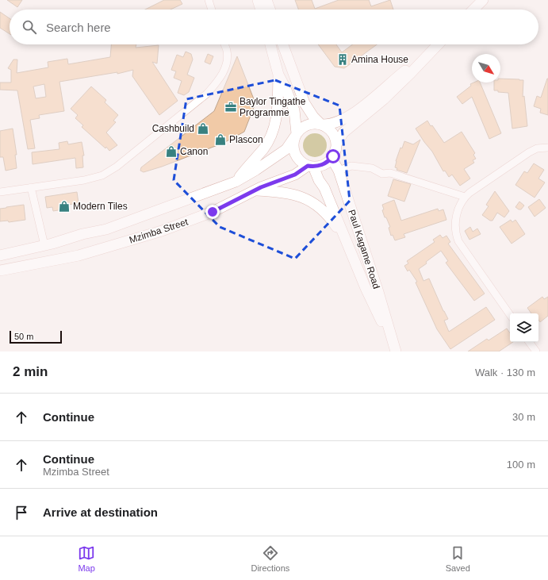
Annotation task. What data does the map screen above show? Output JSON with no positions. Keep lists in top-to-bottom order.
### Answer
{
  "streets": {
    "main road": ["Mzimba Street", "Paul Kagame Road"]
  },
  "crossings": [
    ["Mzimba Street", "Paul Kagame Road"]
  ],
  "places": {
    "building": ["Amina House"],
    "office": ["Baylor Tingathe Programme"],
    "shop": [
      "Cashbuild",
      "Plascon",
      "Canon",
      "Modern Tiles"
    ]
  },
  "scale_bar": "50 m",
  "north": "bottom right",
  "page": {
    "search": "Search here",
    "scale": "50 m",
    "heading": ["2 min", "Walk · 130 m"],
    "list": [
      ["Continue", "30 m"],
      ["Continue", "Mzimba Street", "100 m"],
      "Arrive at destination"
    ],
    "nav": ["Map", "Directions", "Saved"]
  }
}
